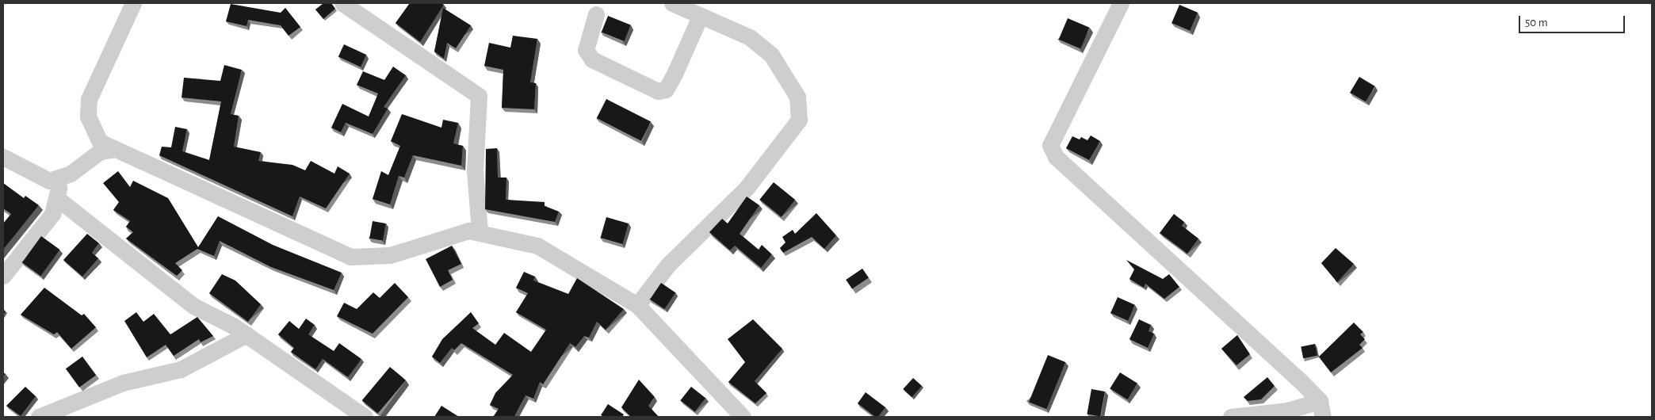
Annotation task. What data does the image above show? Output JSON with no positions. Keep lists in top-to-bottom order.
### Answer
{
  "scale_bar": "50 m"
}
